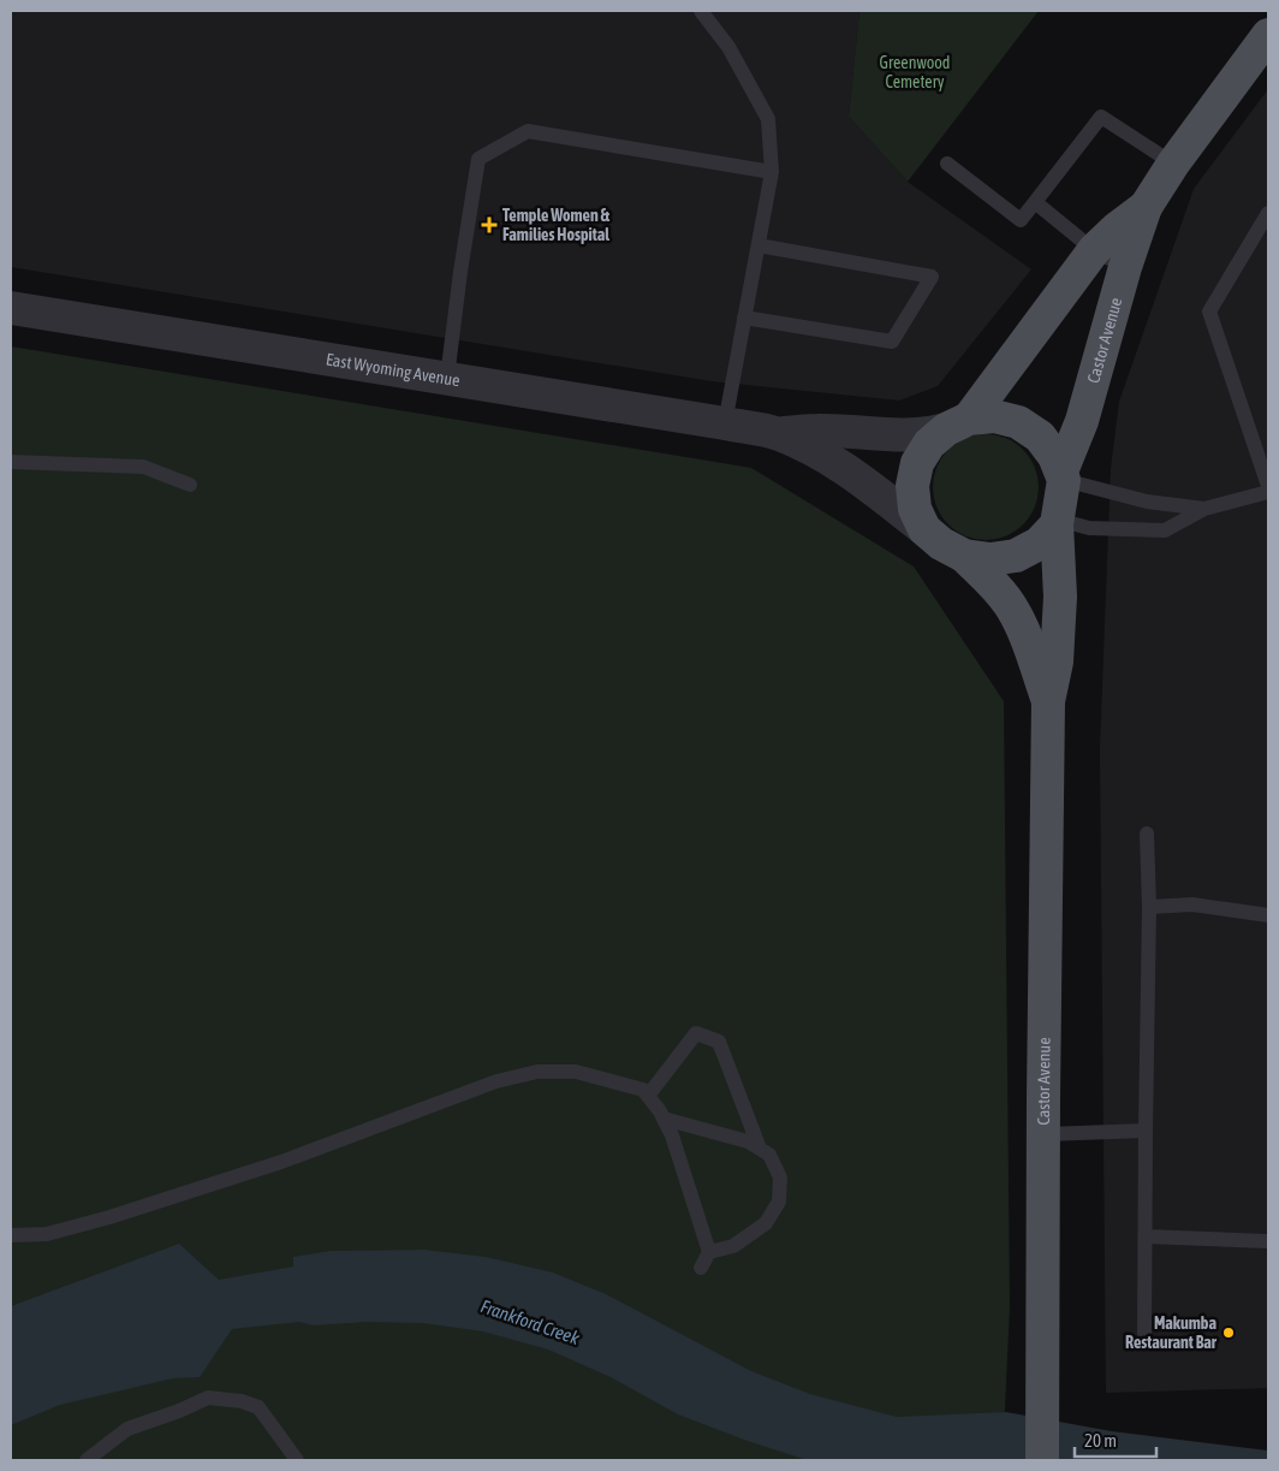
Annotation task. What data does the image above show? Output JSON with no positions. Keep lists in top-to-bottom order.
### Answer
{
  "streets": {
    "main road": ["Castor Avenue"],
    "street": ["East Wyoming Avenue"]
  },
  "crossings": [
    ["Castor Avenue", "East Wyoming Avenue"]
  ],
  "water": ["Frankford Creek"],
  "parks": ["Greenwood Cemetery"],
  "places": {
    "health": ["Temple Women & Families Hospital"],
    "other": ["Makumba Restaurant Bar"]
  },
  "scale_bar": "20 m"
}
